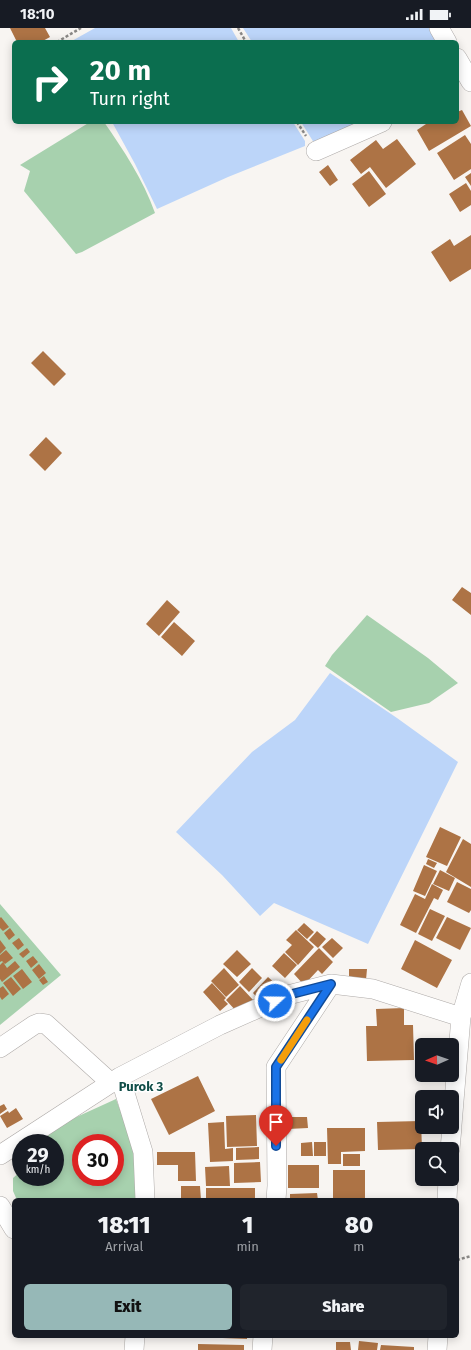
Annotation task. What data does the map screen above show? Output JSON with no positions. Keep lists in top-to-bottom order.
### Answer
{
  "districts": ["Purok 3"],
  "north": "left",
  "page": {
    "status": "18:10",
    "turn": ["20 m", "Turn right"],
    "speed": "29 km/h",
    "limit": "30",
    "eta": [
      "18:11",
      "Arrival",
      "1",
      "min",
      "80",
      "m"
    ],
    "buttons": ["Exit", "Share"]
  }
}
